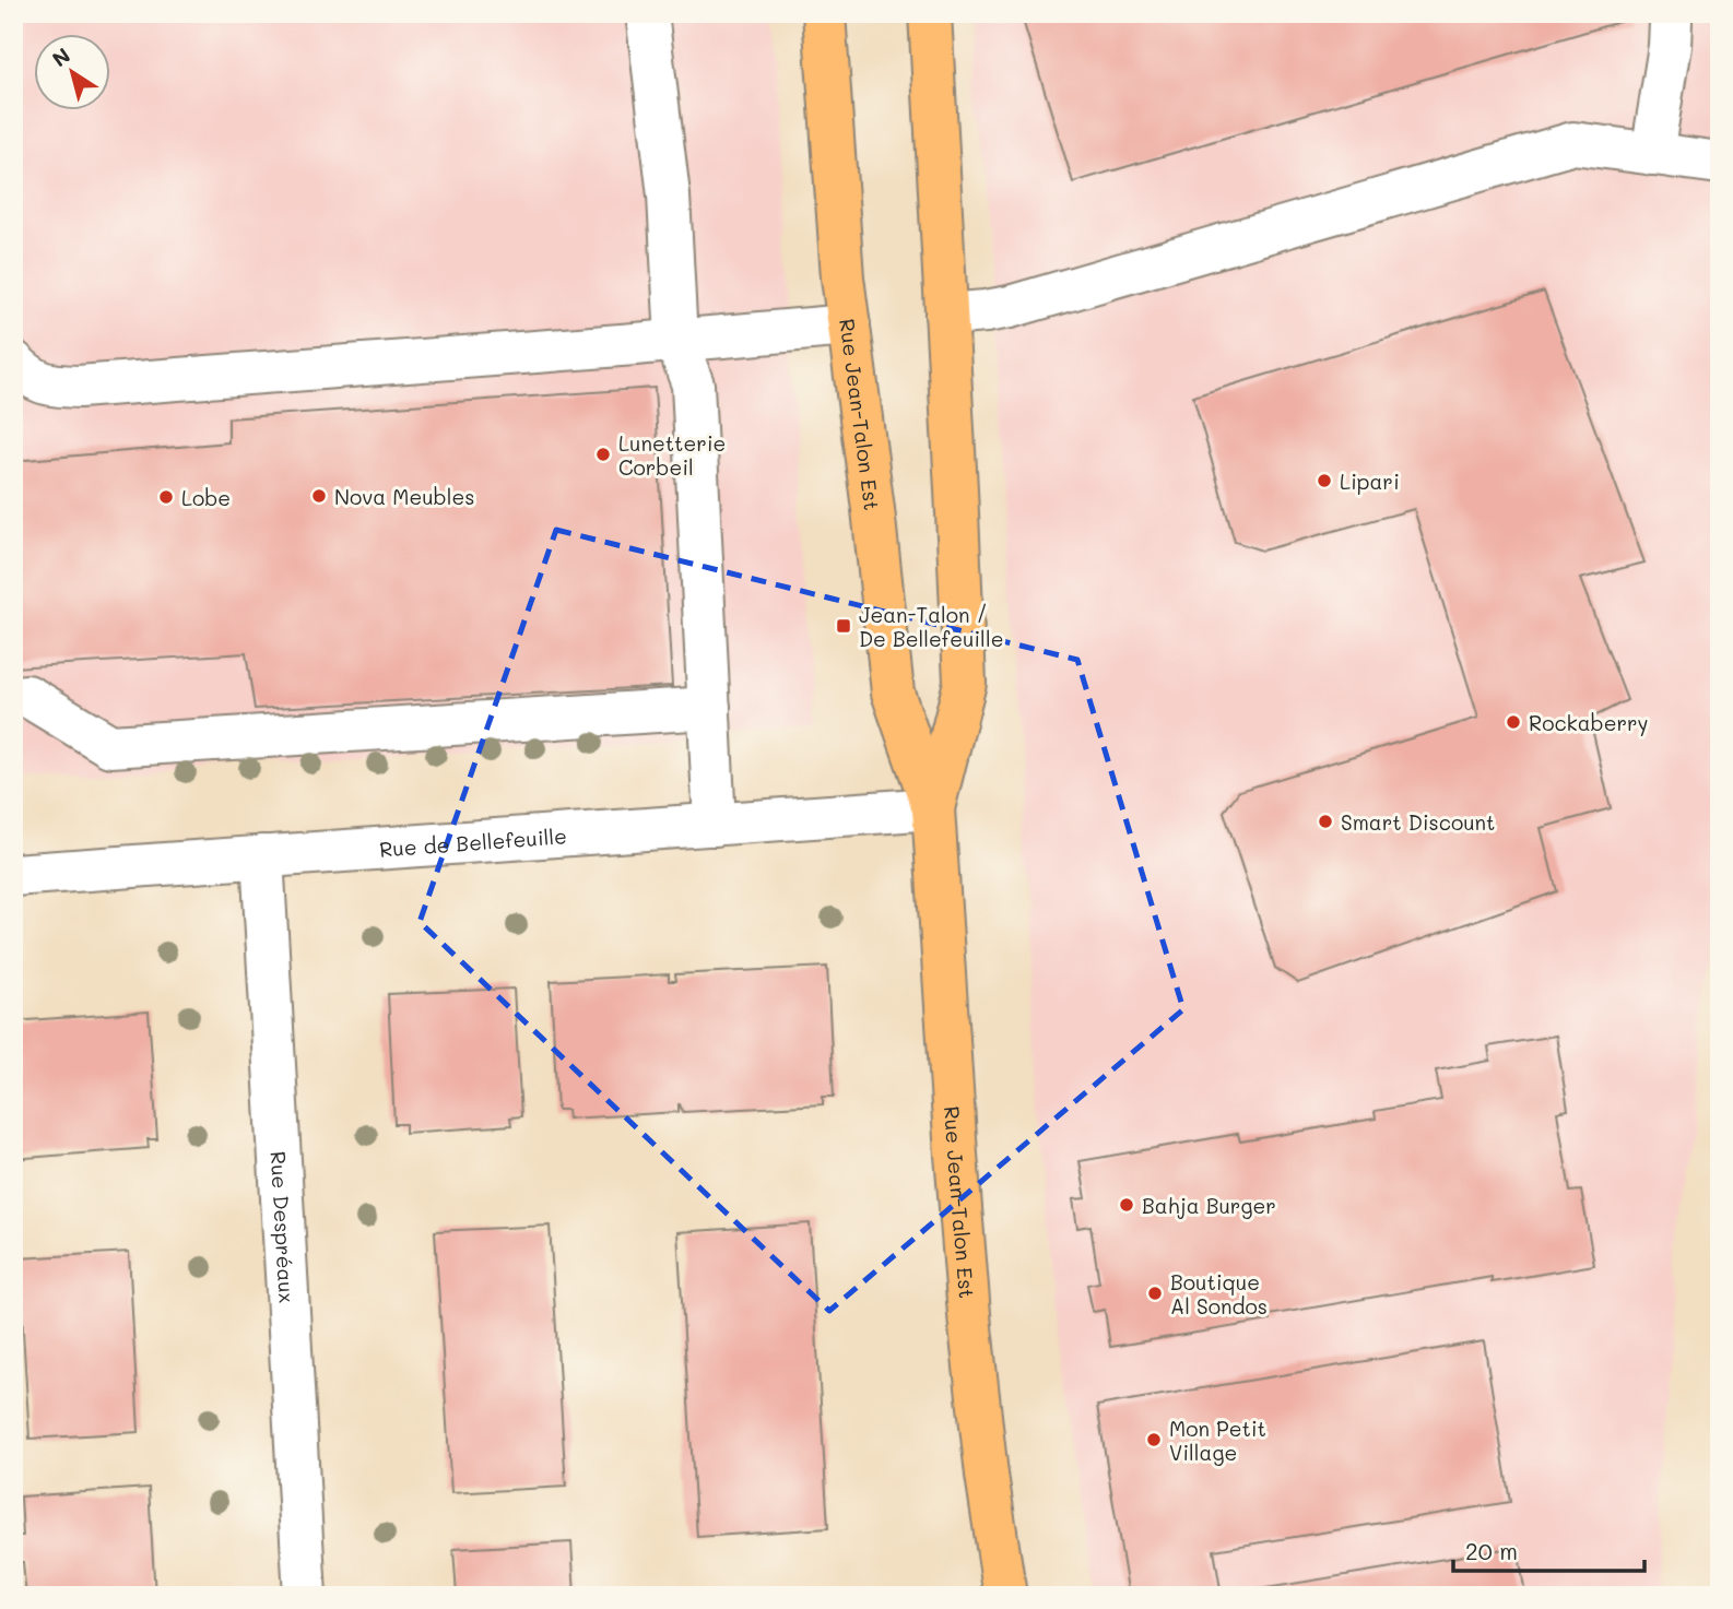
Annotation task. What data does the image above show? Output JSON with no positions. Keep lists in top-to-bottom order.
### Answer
{
  "streets": {
    "main road": ["Rue Jean-Talon Est"],
    "street": ["Rue de Bellefeuille", "Rue Despréaux"]
  },
  "crossings": [
    ["Rue Jean-Talon Est", "Rue de Bellefeuille"],
    ["Rue de Bellefeuille", "Rue Despréaux"]
  ],
  "places": {
    "other": [
      "Lunetterie Corbeil",
      "Lipari",
      "Nova Meubles",
      "Lobe",
      "Rockaberry",
      "Smart Discount",
      "Bahja Burger",
      "Boutique Al Sondos",
      "Mon Petit Village"
    ],
    "transit": ["Jean-Talon / De Bellefeuille"]
  },
  "scale_bar": "20 m",
  "north": "top left"
}
